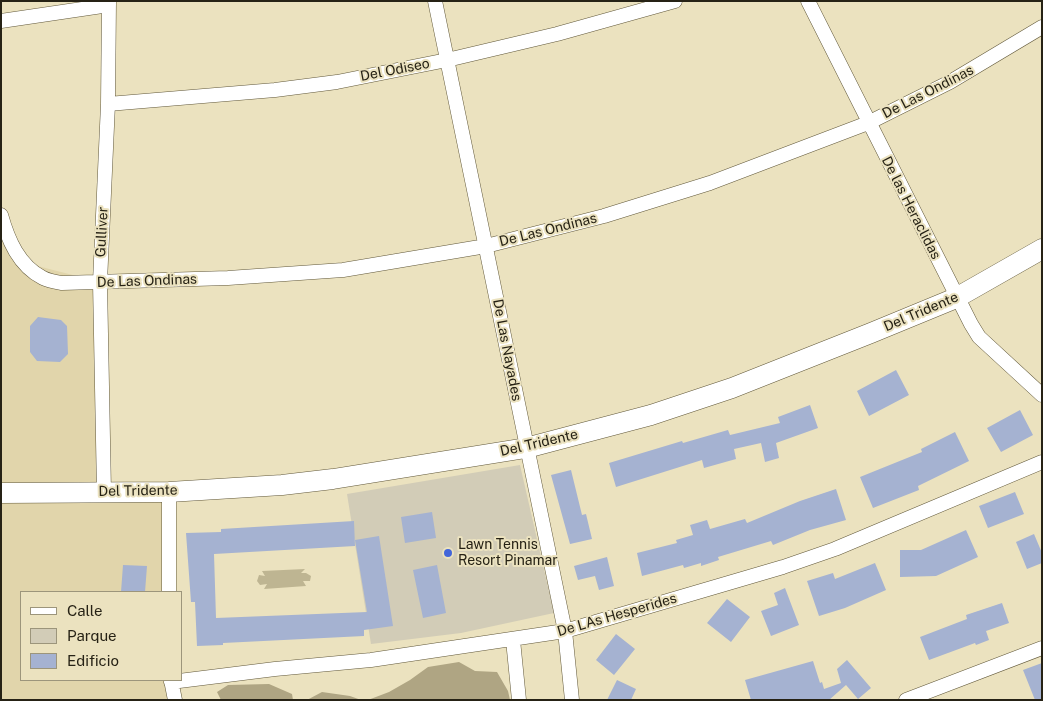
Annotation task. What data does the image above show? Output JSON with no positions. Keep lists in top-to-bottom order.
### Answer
{
  "streets": {
    "main road": ["Del Tridente"],
    "street": [
      "Del Odiseo",
      "De Las Ondinas",
      "De las Heraclidas",
      "Gulliver",
      "De Las Nayades",
      "De LAs Hesperides"
    ]
  },
  "crossings": [
    ["Del Odiseo", "Gulliver"],
    ["Del Odiseo", "De Las Nayades"],
    ["De Las Ondinas", "De las Heraclidas"],
    ["De Las Ondinas", "Gulliver"],
    ["De Las Ondinas", "De Las Nayades"],
    ["De las Heraclidas", "Del Tridente"],
    ["Gulliver", "Del Tridente"],
    ["Del Tridente", "De Las Nayades"],
    ["De Las Nayades", "De LAs Hesperides"]
  ],
  "places": ["Lawn Tennis Resort Pinamar"],
  "legend": ["Calle", "Parque", "Edificio"]
}
